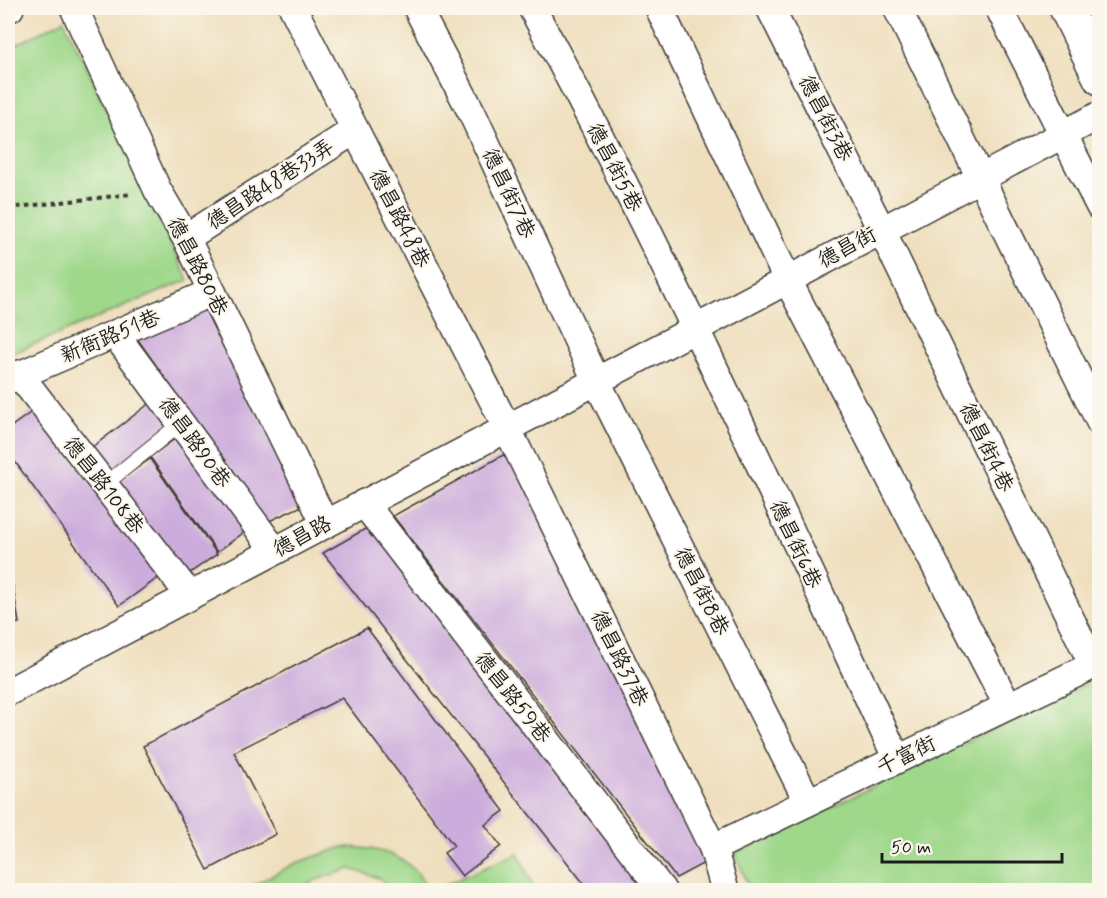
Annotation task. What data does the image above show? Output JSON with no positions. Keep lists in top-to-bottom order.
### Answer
{
  "streets": {
    "street": [
      "德昌街3巷",
      "德昌街5巷",
      "德昌路48巷33弄",
      "德昌街7巷",
      "德昌路48巷",
      "德昌街",
      "德昌路80巷",
      "新衙路51巷",
      "德昌路90巷",
      "德昌街4巷",
      "德昌路108巷",
      "德昌路",
      "德昌街6巷",
      "德昌街8巷",
      "德昌路37巷",
      "德昌路59巷",
      "千富街"
    ]
  },
  "crossings": [
    ["德昌街3巷", "德昌街"],
    ["德昌街3巷", "德昌街4巷"],
    ["德昌街5巷", "德昌街"],
    ["德昌街5巷", "德昌街6巷"],
    ["德昌路48巷33弄", "德昌路48巷"],
    ["德昌路48巷33弄", "德昌路80巷"],
    ["德昌街7巷", "德昌街"],
    ["德昌街7巷", "德昌路"],
    ["德昌街7巷", "德昌街8巷"],
    ["德昌路48巷", "德昌路"],
    ["德昌路48巷", "德昌路37巷"],
    ["德昌街", "德昌街4巷"],
    ["德昌街", "德昌路"],
    ["德昌街", "德昌街6巷"],
    ["德昌街", "德昌街8巷"],
    ["德昌路80巷", "新衙路51巷"],
    ["德昌路80巷", "德昌路"],
    ["新衙路51巷", "德昌路90巷"],
    ["新衙路51巷", "德昌路108巷"],
    ["德昌路90巷", "德昌路"],
    ["德昌街4巷", "千富街"],
    ["德昌路108巷", "德昌路"],
    ["德昌路", "德昌街8巷"],
    ["德昌路", "德昌路37巷"],
    ["德昌路", "德昌路59巷"],
    ["德昌街6巷", "千富街"],
    ["德昌街8巷", "千富街"],
    ["德昌路37巷", "千富街"]
  ],
  "scale_bar": "50 m"
}
